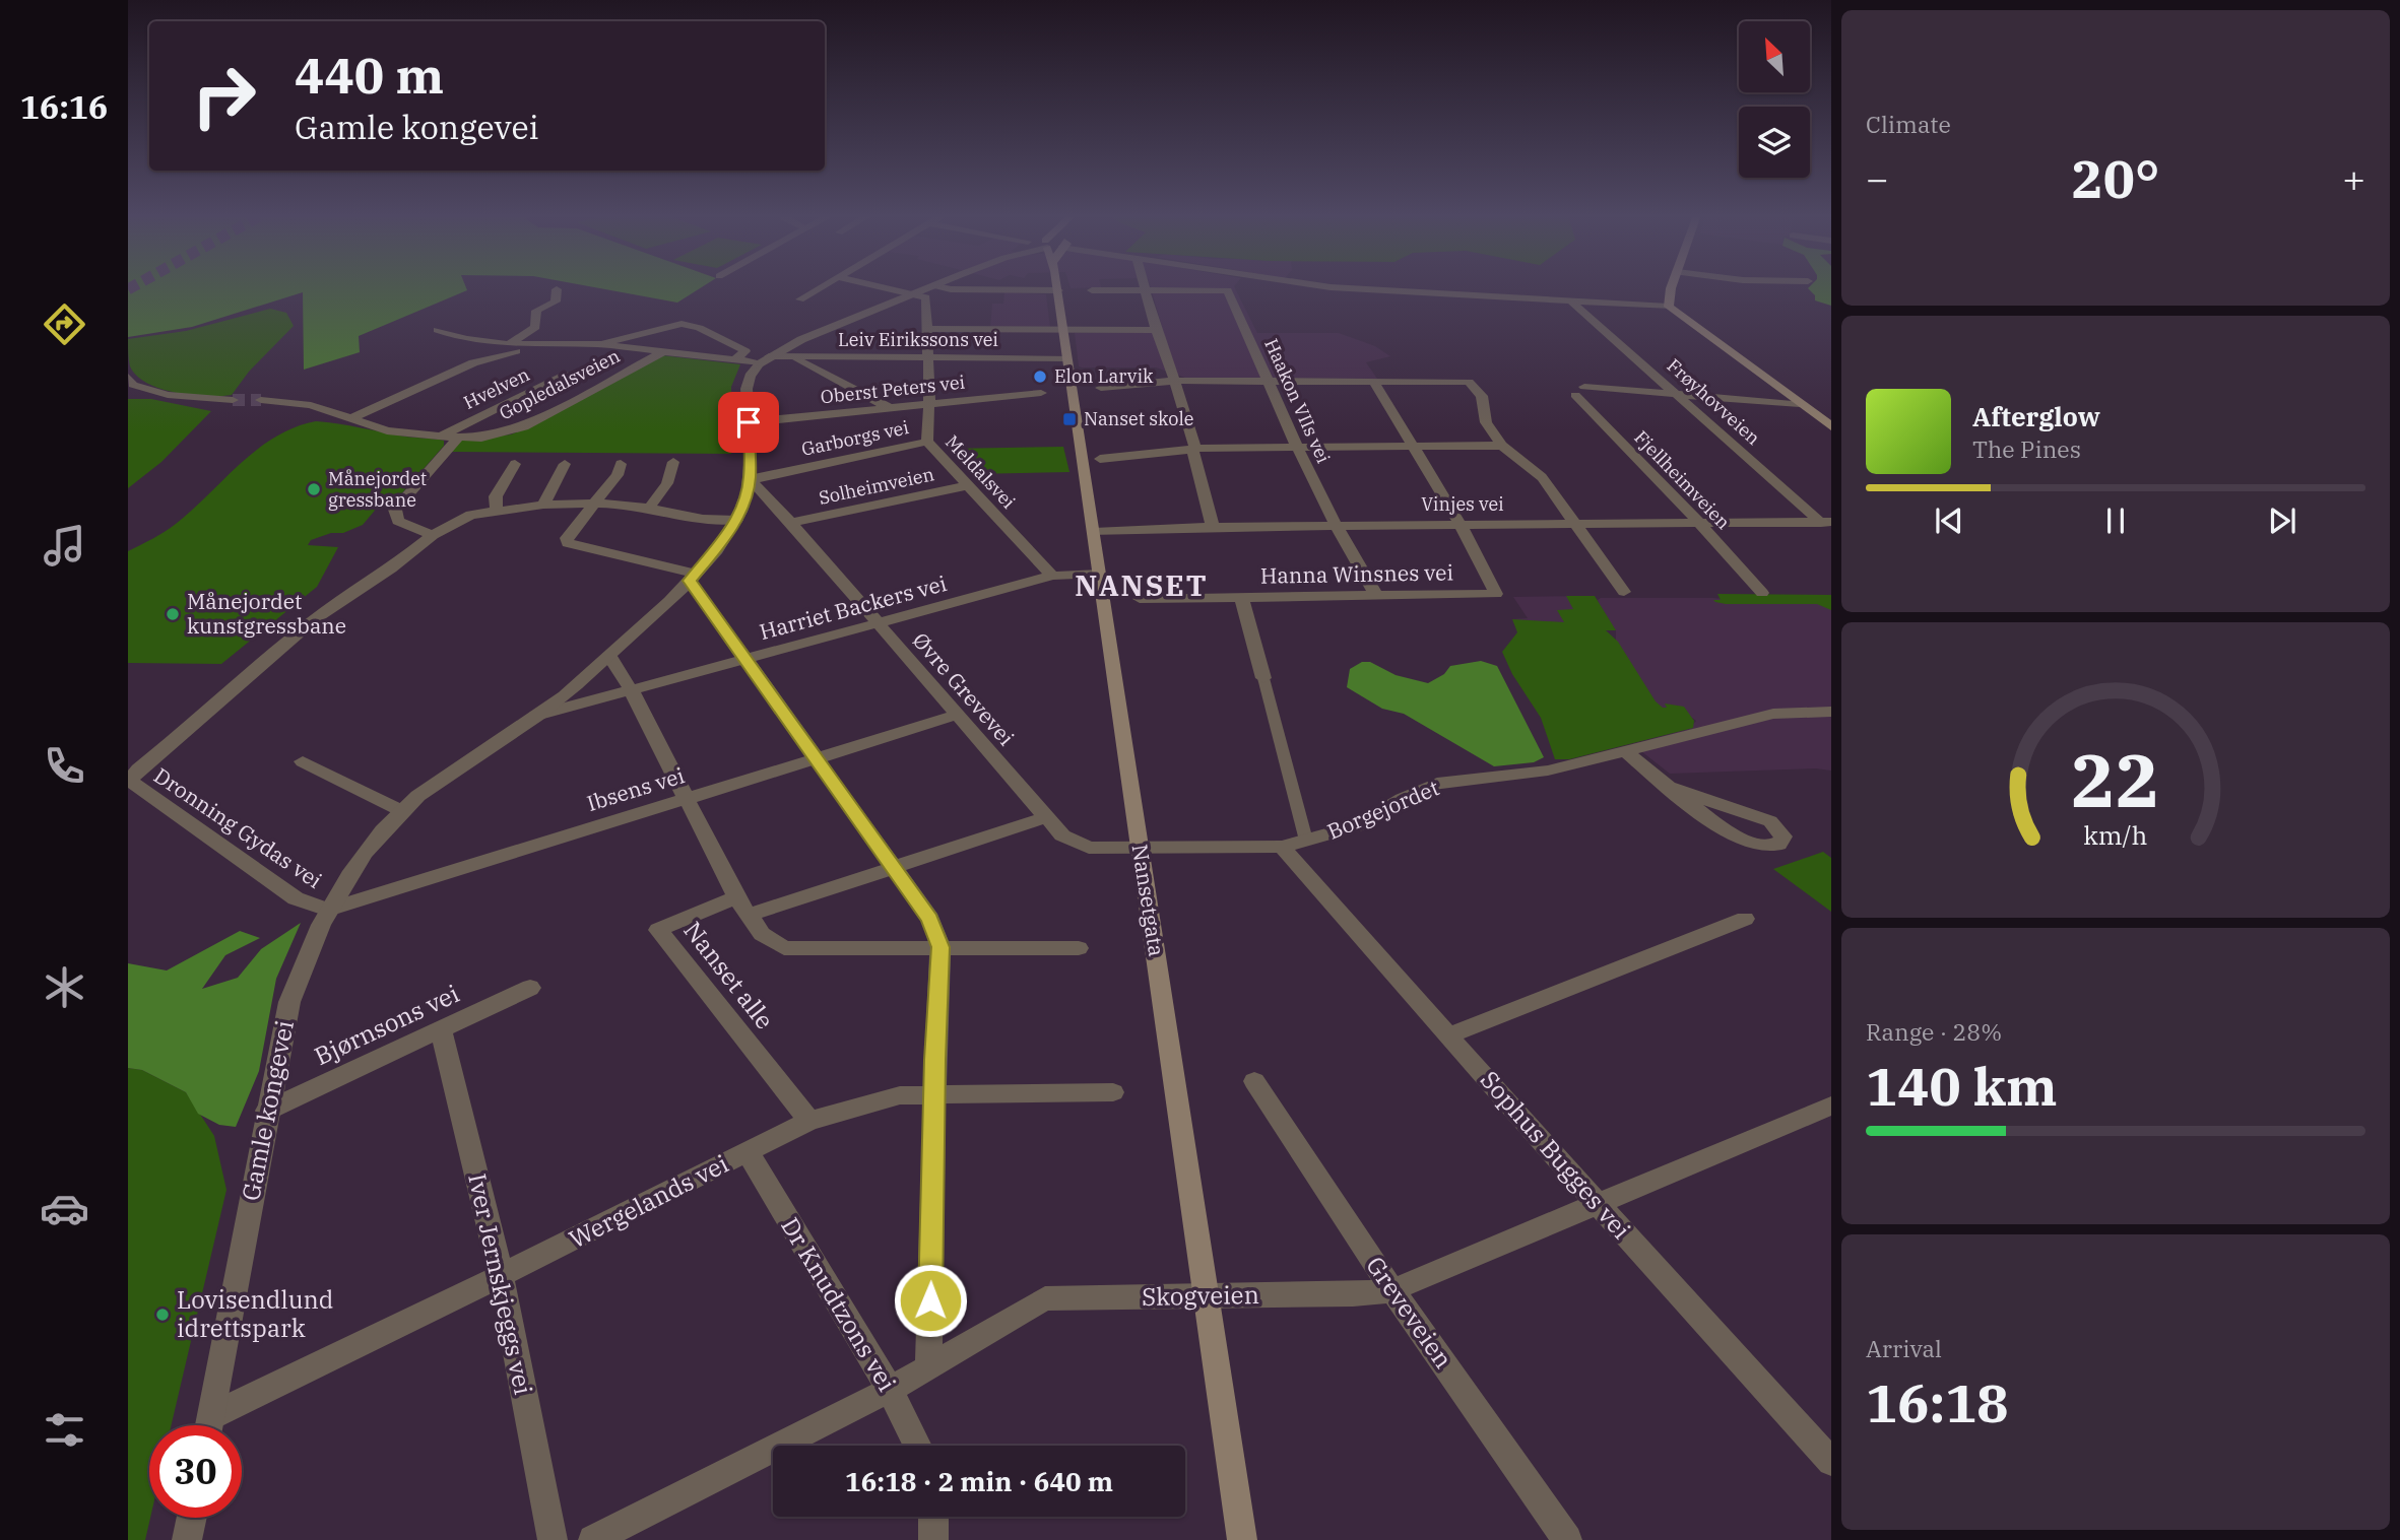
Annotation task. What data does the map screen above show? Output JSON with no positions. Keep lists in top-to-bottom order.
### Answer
{
  "streets": {
    "main road": ["Nansetgata"],
    "street": [
      "Leiv Eirikssons vei",
      "Gopledalsveien",
      "Hvelven",
      "Oberst Peters vei",
      "Haakon VIIs vei",
      "Frøyhovveien",
      "Garborgs vei",
      "Meldalsvei",
      "Fjellheimveien",
      "Solheimveien",
      "Vinjes vei",
      "Hanna Winsnes vei",
      "Harriet Backers vei",
      "Øvre Grevevei",
      "Ibsens vei",
      "Borgejordet",
      "Dronning Gydas vei",
      "Nanset alle",
      "Bjørnsons vei",
      "Gamle kongevei",
      "Sophus Bugges vei",
      "Wergelands vei",
      "Iver Jernskjeggs vei",
      "Skogveien",
      "Dr Knudtzons vei",
      "Greveveien"
    ]
  },
  "crossings": [
    ["Leiv Eirikssons vei", "Gopledalsveien"],
    ["Leiv Eirikssons vei", "Meldalsvei"],
    ["Leiv Eirikssons vei", "Nansetgata"],
    ["Leiv Eirikssons vei", "Gamle kongevei"],
    ["Gopledalsveien", "Hvelven"],
    ["Oberst Peters vei", "Meldalsvei"],
    ["Oberst Peters vei", "Gamle kongevei"],
    ["Haakon VIIs vei", "Vinjes vei"],
    ["Haakon VIIs vei", "Hanna Winsnes vei"],
    ["Frøyhovveien", "Fjellheimveien"],
    ["Frøyhovveien", "Vinjes vei"],
    ["Garborgs vei", "Meldalsvei"],
    ["Garborgs vei", "Øvre Grevevei"],
    ["Garborgs vei", "Gamle kongevei"],
    ["Meldalsvei", "Solheimveien"],
    ["Meldalsvei", "Harriet Backers vei"],
    ["Fjellheimveien", "Vinjes vei"],
    ["Solheimveien", "Øvre Grevevei"],
    ["Vinjes vei", "Hanna Winsnes vei"],
    ["Vinjes vei", "Nansetgata"],
    ["Harriet Backers vei", "Øvre Grevevei"],
    ["Harriet Backers vei", "Nansetgata"],
    ["Harriet Backers vei", "Gamle kongevei"],
    ["Øvre Grevevei", "Ibsens vei"],
    ["Øvre Grevevei", "Borgejordet"],
    ["Øvre Grevevei", "Nansetgata"],
    ["Øvre Grevevei", "Gamle kongevei"],
    ["Ibsens vei", "Dronning Gydas vei"],
    ["Ibsens vei", "Gamle kongevei"],
    ["Borgejordet", "Nansetgata"],
    ["Borgejordet", "Sophus Bugges vei"],
    ["Dronning Gydas vei", "Gamle kongevei"],
    ["Nansetgata", "Skogveien"],
    ["Nanset alle", "Wergelands vei"],
    ["Bjørnsons vei", "Gamle kongevei"],
    ["Bjørnsons vei", "Iver Jernskjeggs vei"],
    ["Gamle kongevei", "Wergelands vei"],
    ["Sophus Bugges vei", "Skogveien"],
    ["Wergelands vei", "Iver Jernskjeggs vei"],
    ["Wergelands vei", "Dr Knudtzons vei"],
    ["Skogveien", "Dr Knudtzons vei"],
    ["Skogveien", "Greveveien"]
  ],
  "districts": ["NANSET"],
  "places": {
    "other": [
      "Elon Larvik",
      "Månejordet gressbane",
      "Månejordet kunstgressbane",
      "Lovisendlund idrettspark"
    ],
    "transit": ["Nanset skole"]
  },
  "north": "top left",
  "page": {
    "tabs": "16:16",
    "tile": [
      "Climate",
      ["Range · 28%", "140 km"],
      ["Arrival", "16:18"]
    ],
    "turn": ["440 m", "Gamle kongevei"],
    "heat": ["−", "20°", "+"],
    "song": ["Afterglow", "The Pines"],
    "limit": "30",
    "trip": "16:18 · 2 min · 640 m",
    "gauge": ["22", "km/h"]
  }
}
